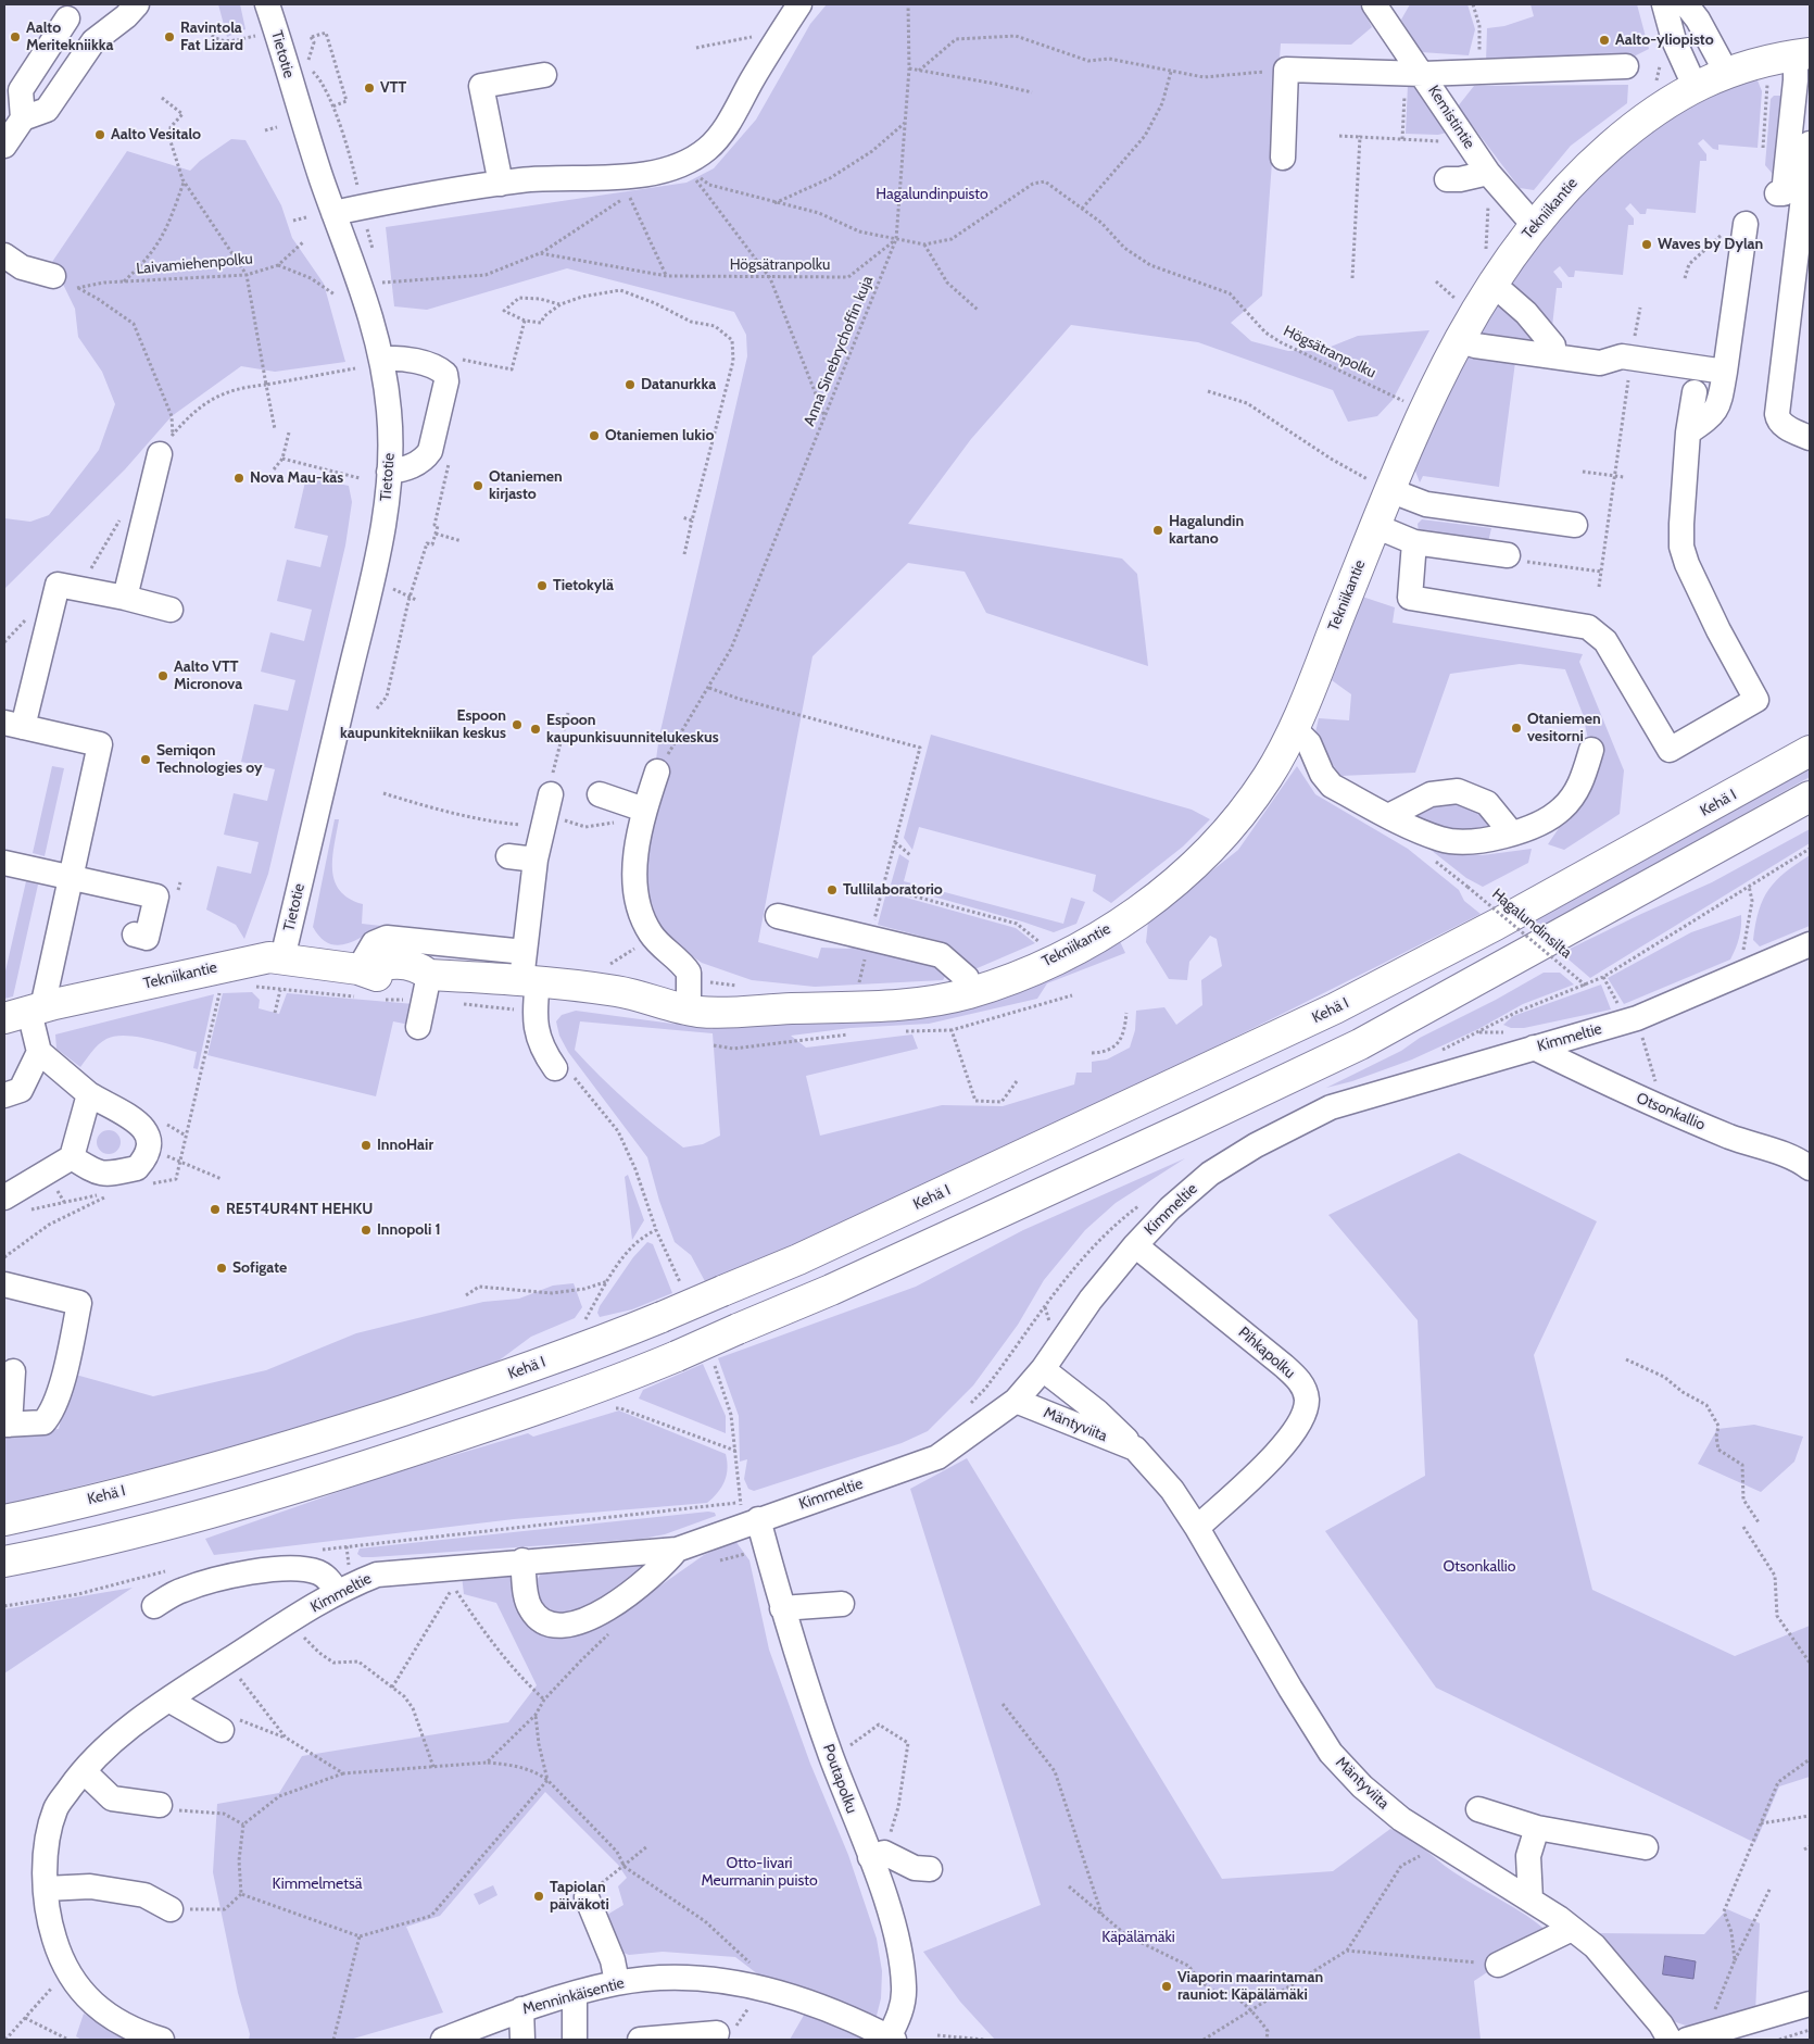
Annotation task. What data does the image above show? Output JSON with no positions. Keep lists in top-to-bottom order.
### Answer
{
  "streets": {
    "main road": ["Tekniikantie", "Kehä I"],
    "street": [
      "Tietotie",
      "Kemistintie",
      "Kimmeltie",
      "Otsonkallio",
      "Pihkapolku",
      "Mäntyviita",
      "Poutapolku",
      "Menninkäisentie"
    ],
    "path": [
      "Laivamiehenpolku",
      "Högsätranpolku",
      "Anna Sinebrychoffin kuja",
      "Hagalundinsilta"
    ]
  },
  "crossings": [
    ["Tietotie", "Tekniikantie"],
    ["Kemistintie", "Tekniikantie"],
    ["Högsätranpolku", "Anna Sinebrychoffin kuja"],
    ["Kimmeltie", "Otsonkallio"],
    ["Kimmeltie", "Pihkapolku"],
    ["Kimmeltie", "Mäntyviita"],
    ["Kimmeltie", "Poutapolku"],
    ["Pihkapolku", "Mäntyviita"],
    ["Poutapolku", "Menninkäisentie"]
  ],
  "parks": [
    "Hagalundinpuisto",
    "Otsonkallio",
    "Otto-Iivari Meurmanin puisto",
    "Kimmelmetsä",
    "Käpälämäki"
  ],
  "places": [
    "Aalto Meritekniikka",
    "Ravintola Fat Lizard",
    "Aalto-yliopisto",
    "VTT",
    "Aalto Vesitalo",
    "Waves by Dylan",
    "Datanurkka",
    "Otaniemen lukio",
    "Nova Mau-kas",
    "Otaniemen kirjasto",
    "Hagalundin kartano",
    "Tietokylä",
    "Aalto VTT Micronova",
    "Espoon kaupunkitekniikan keskus",
    "Otaniemen vesitorni",
    "Espoon kaupunkisuunnitelukeskus",
    "Semiqon Technologies oy",
    "Tullilaboratorio",
    "InnoHair",
    "RE5T4UR4NT HEHKU",
    "Innopoli 1",
    "Sofigate",
    "Tapiolan päiväkoti",
    "Viaporin maarintaman rauniot: Käpälämäki"
  ]
}
